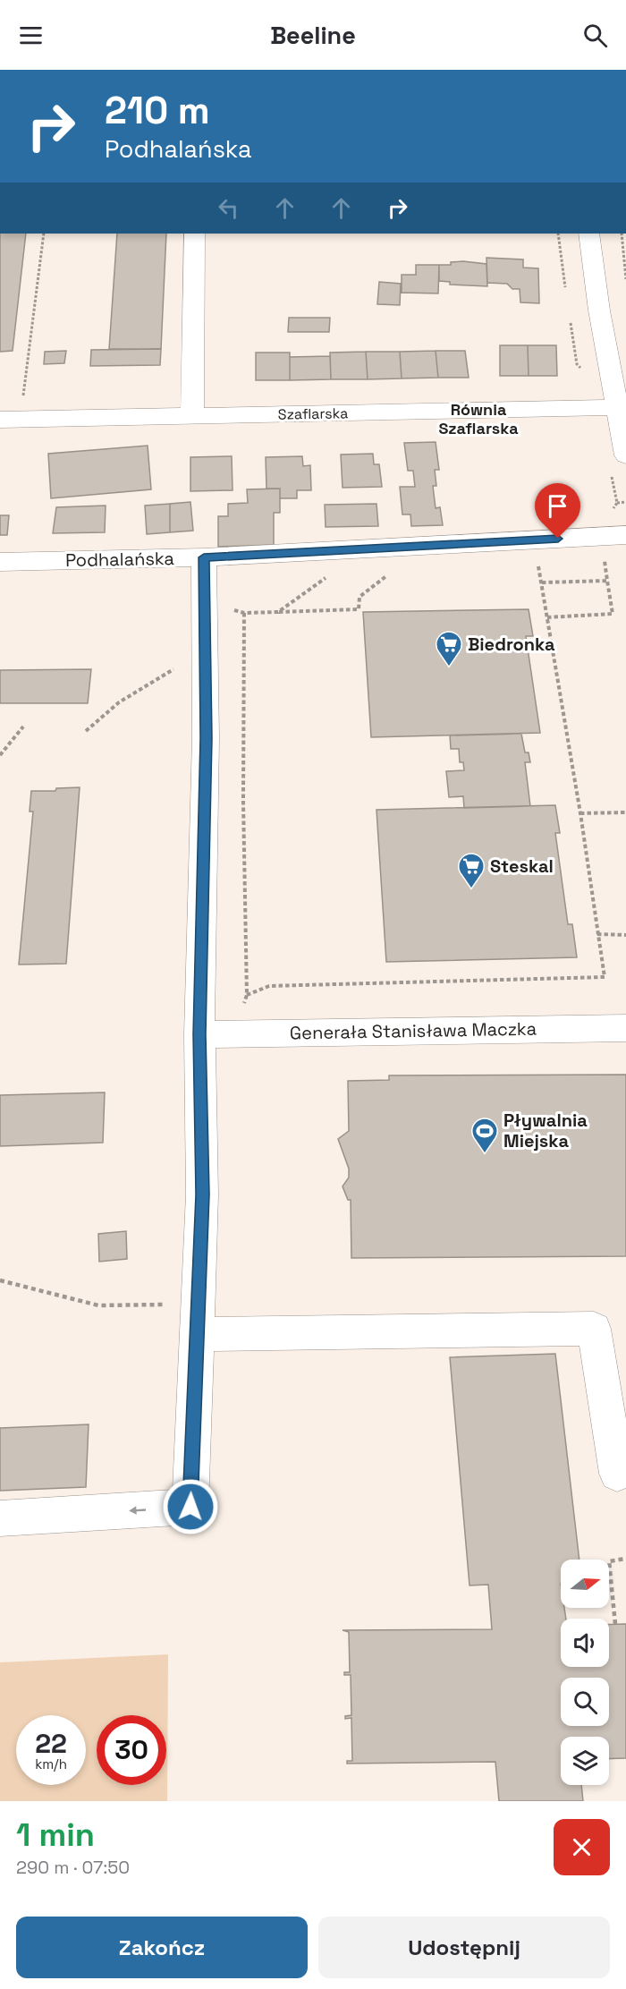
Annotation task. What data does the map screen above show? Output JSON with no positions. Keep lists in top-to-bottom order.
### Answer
{
  "streets": {
    "street": ["Szaflarska", "Podhalańska", "Generała Stanisława Maczka"]
  },
  "districts": ["Równia Szaflarska"],
  "places": {
    "supermarket": ["Biedronka", "Steskal"],
    "sports": ["Pływalnia Miejska"]
  },
  "north": "right",
  "page": {
    "header": "Beeline",
    "turn": ["210 m", "Podhalańska"],
    "speed": "22 km/h",
    "limit": "30",
    "heading": ["1 min", "290 m · 07:50"],
    "buttons": ["Zakończ", "Udostępnij"]
  }
}
